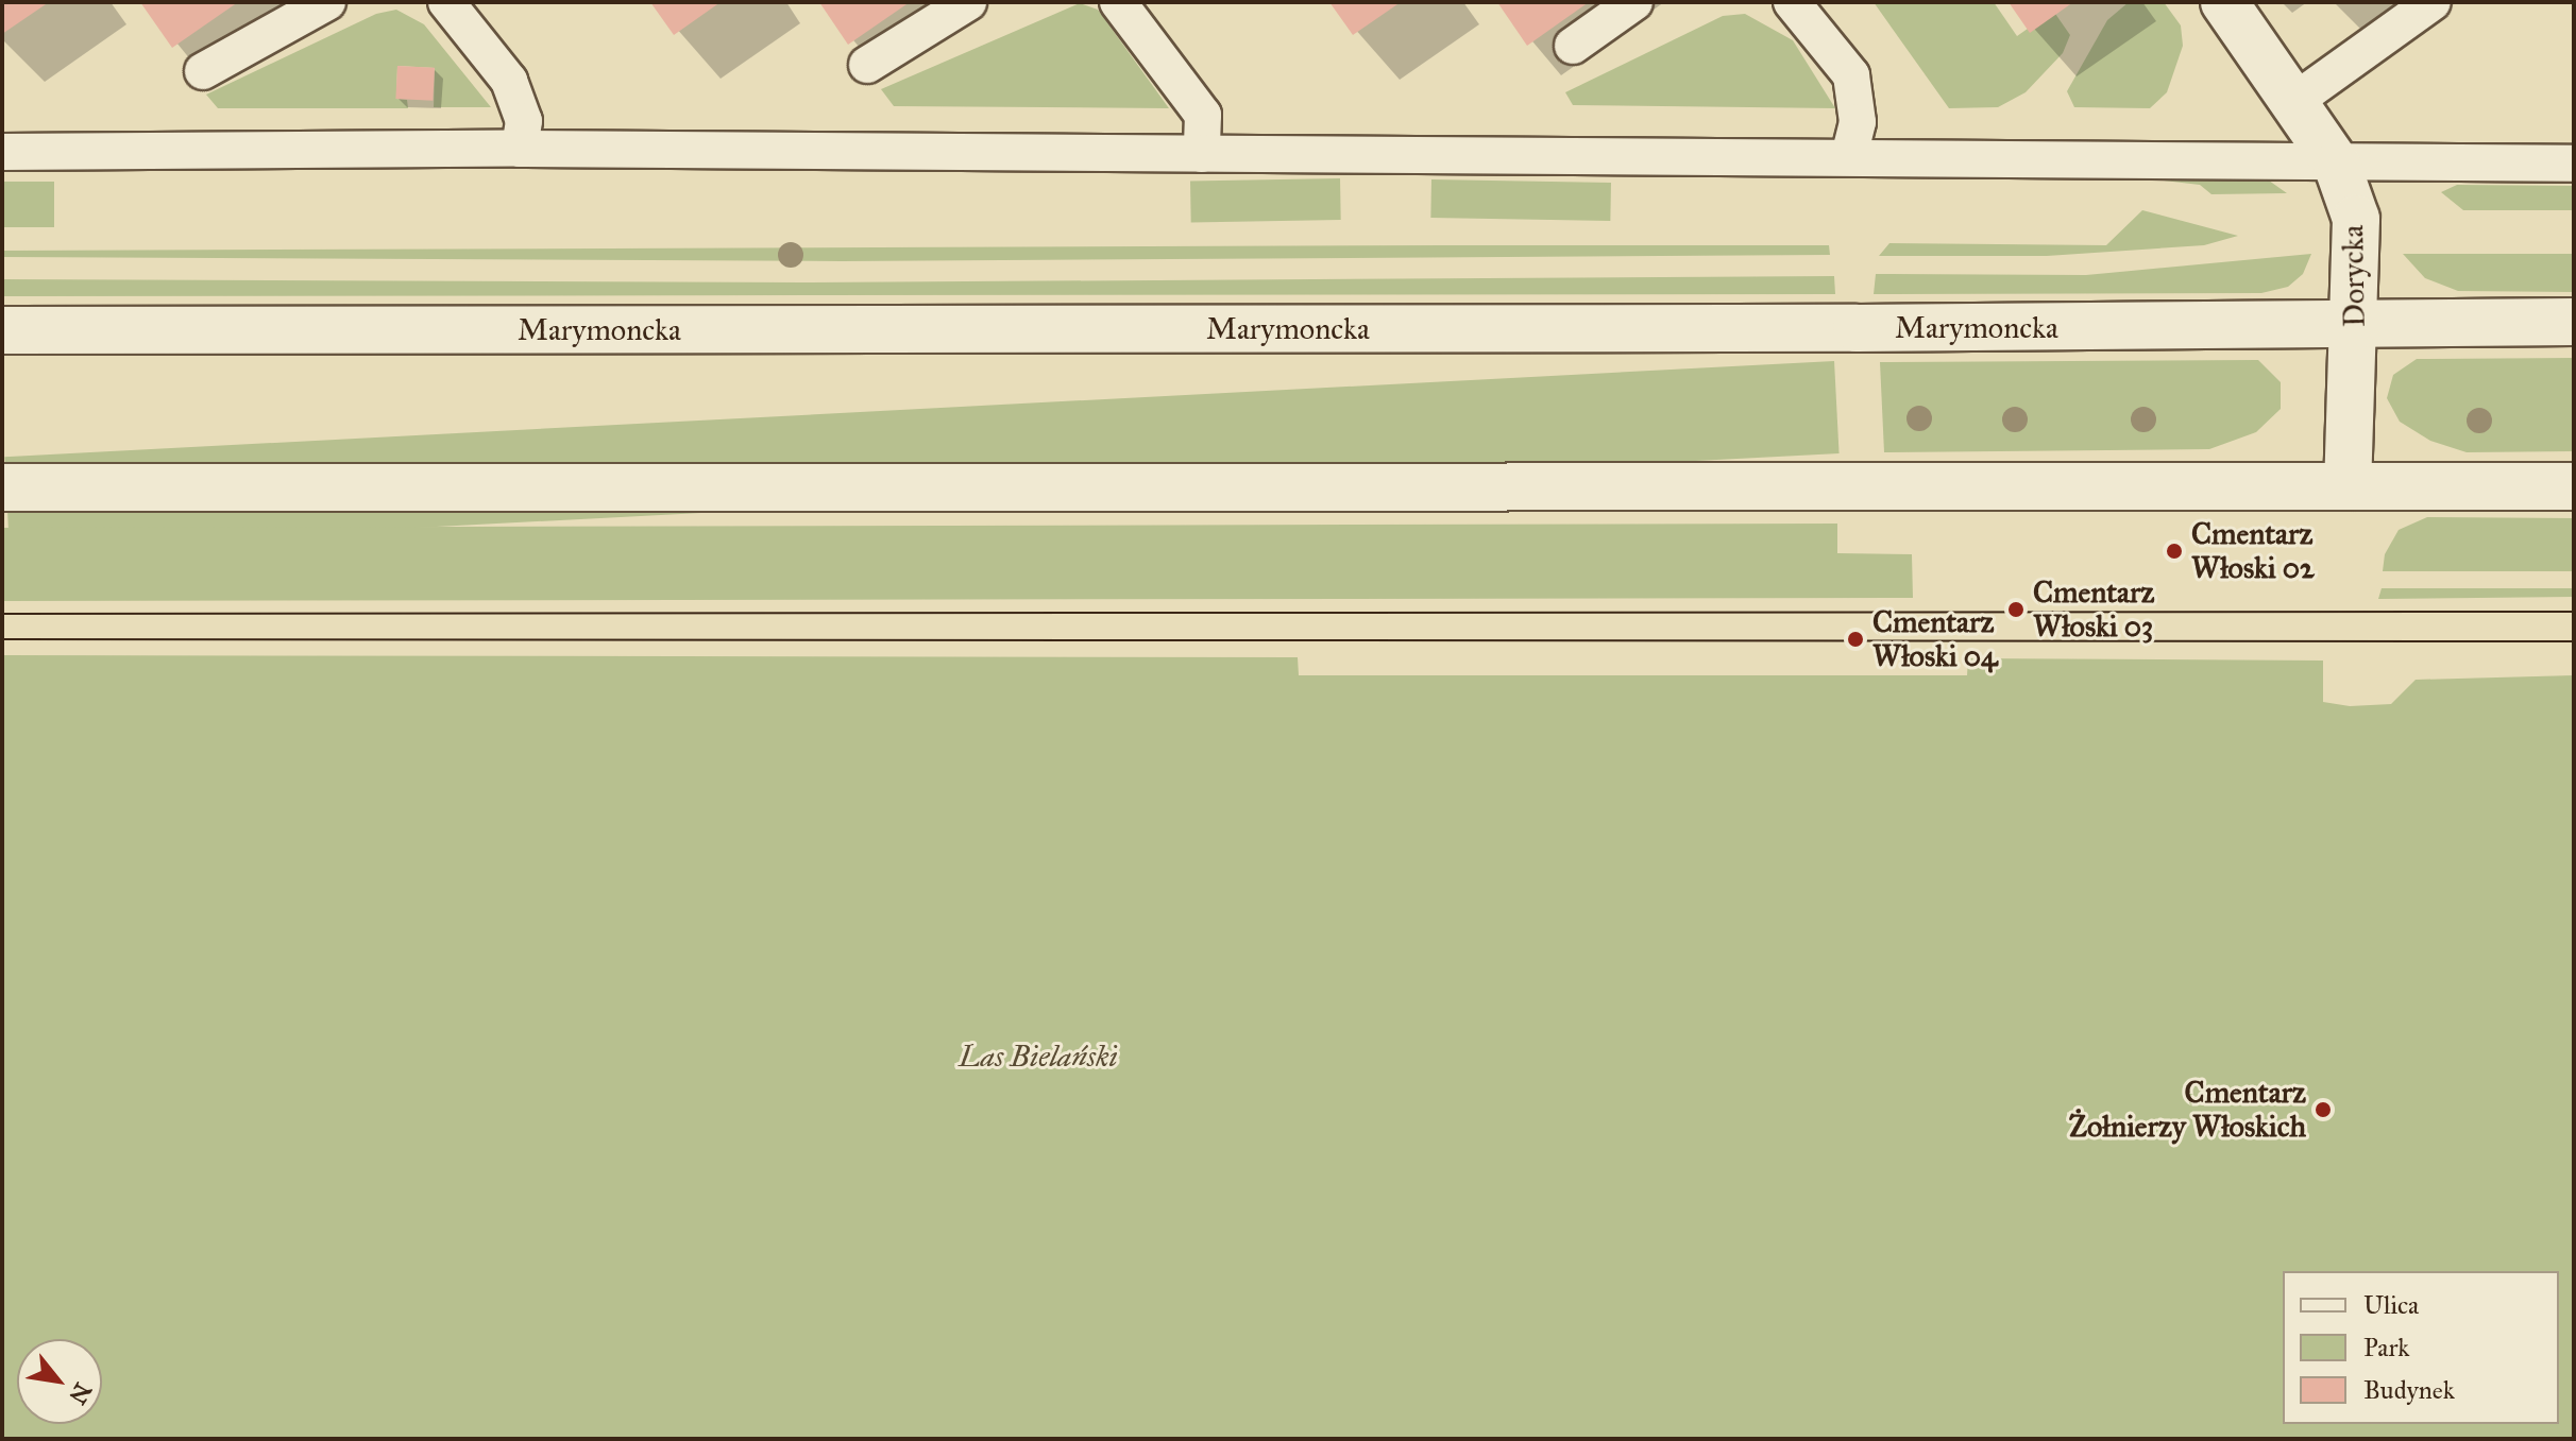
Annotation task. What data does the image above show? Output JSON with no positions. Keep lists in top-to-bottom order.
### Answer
{
  "streets": {
    "main road": ["Dorycka", "Marymoncka"]
  },
  "crossings": [
    ["Dorycka", "Marymoncka"]
  ],
  "parks": ["Las Bielański"],
  "places": [
    "Cmentarz Włoski 02",
    "Cmentarz Włoski 03",
    "Cmentarz Włoski 04",
    "Cmentarz Żołnierzy Włoskich"
  ],
  "legend": ["Ulica", "Park", "Budynek"],
  "north": "bottom right"
}
